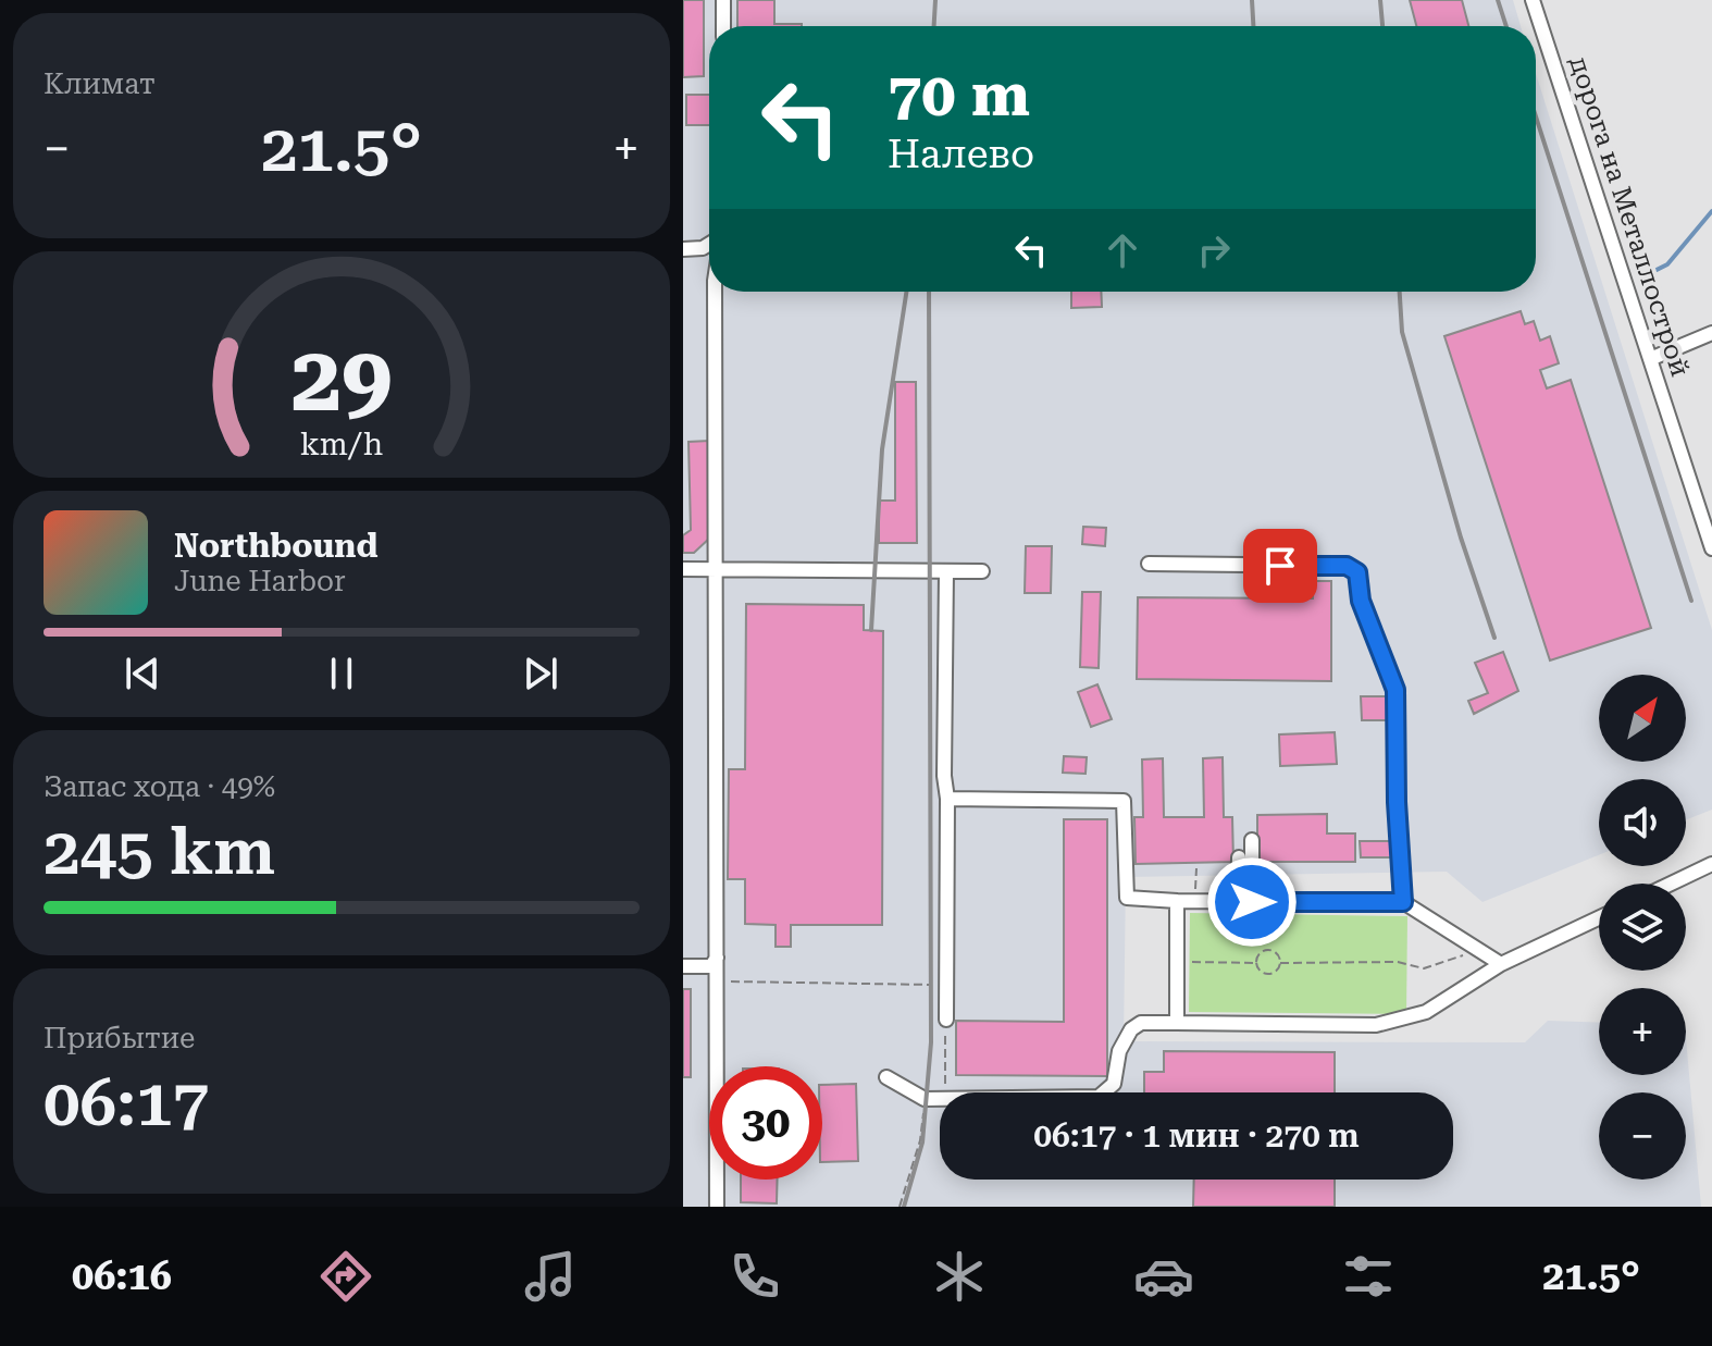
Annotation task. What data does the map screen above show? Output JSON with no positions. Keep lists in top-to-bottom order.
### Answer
{
  "streets": {
    "street": ["дорога на Металлострой"]
  },
  "north": "top right",
  "page": {
    "tile": [
      "Климат",
      ["Запас хода · 49%", "245 km"],
      ["Прибытие", "06:17"]
    ],
    "turn": ["70 m", "Налево"],
    "heat": ["−", "21.5°", "+"],
    "song": ["Northbound", "June Harbor"],
    "map_buttons": ["+", "−"],
    "limit": "30",
    "trip": "06:17 · 1 мин · 270 m",
    "tabs": ["06:16", "21.5°"],
    "gauge": ["29", "km/h"]
  }
}
